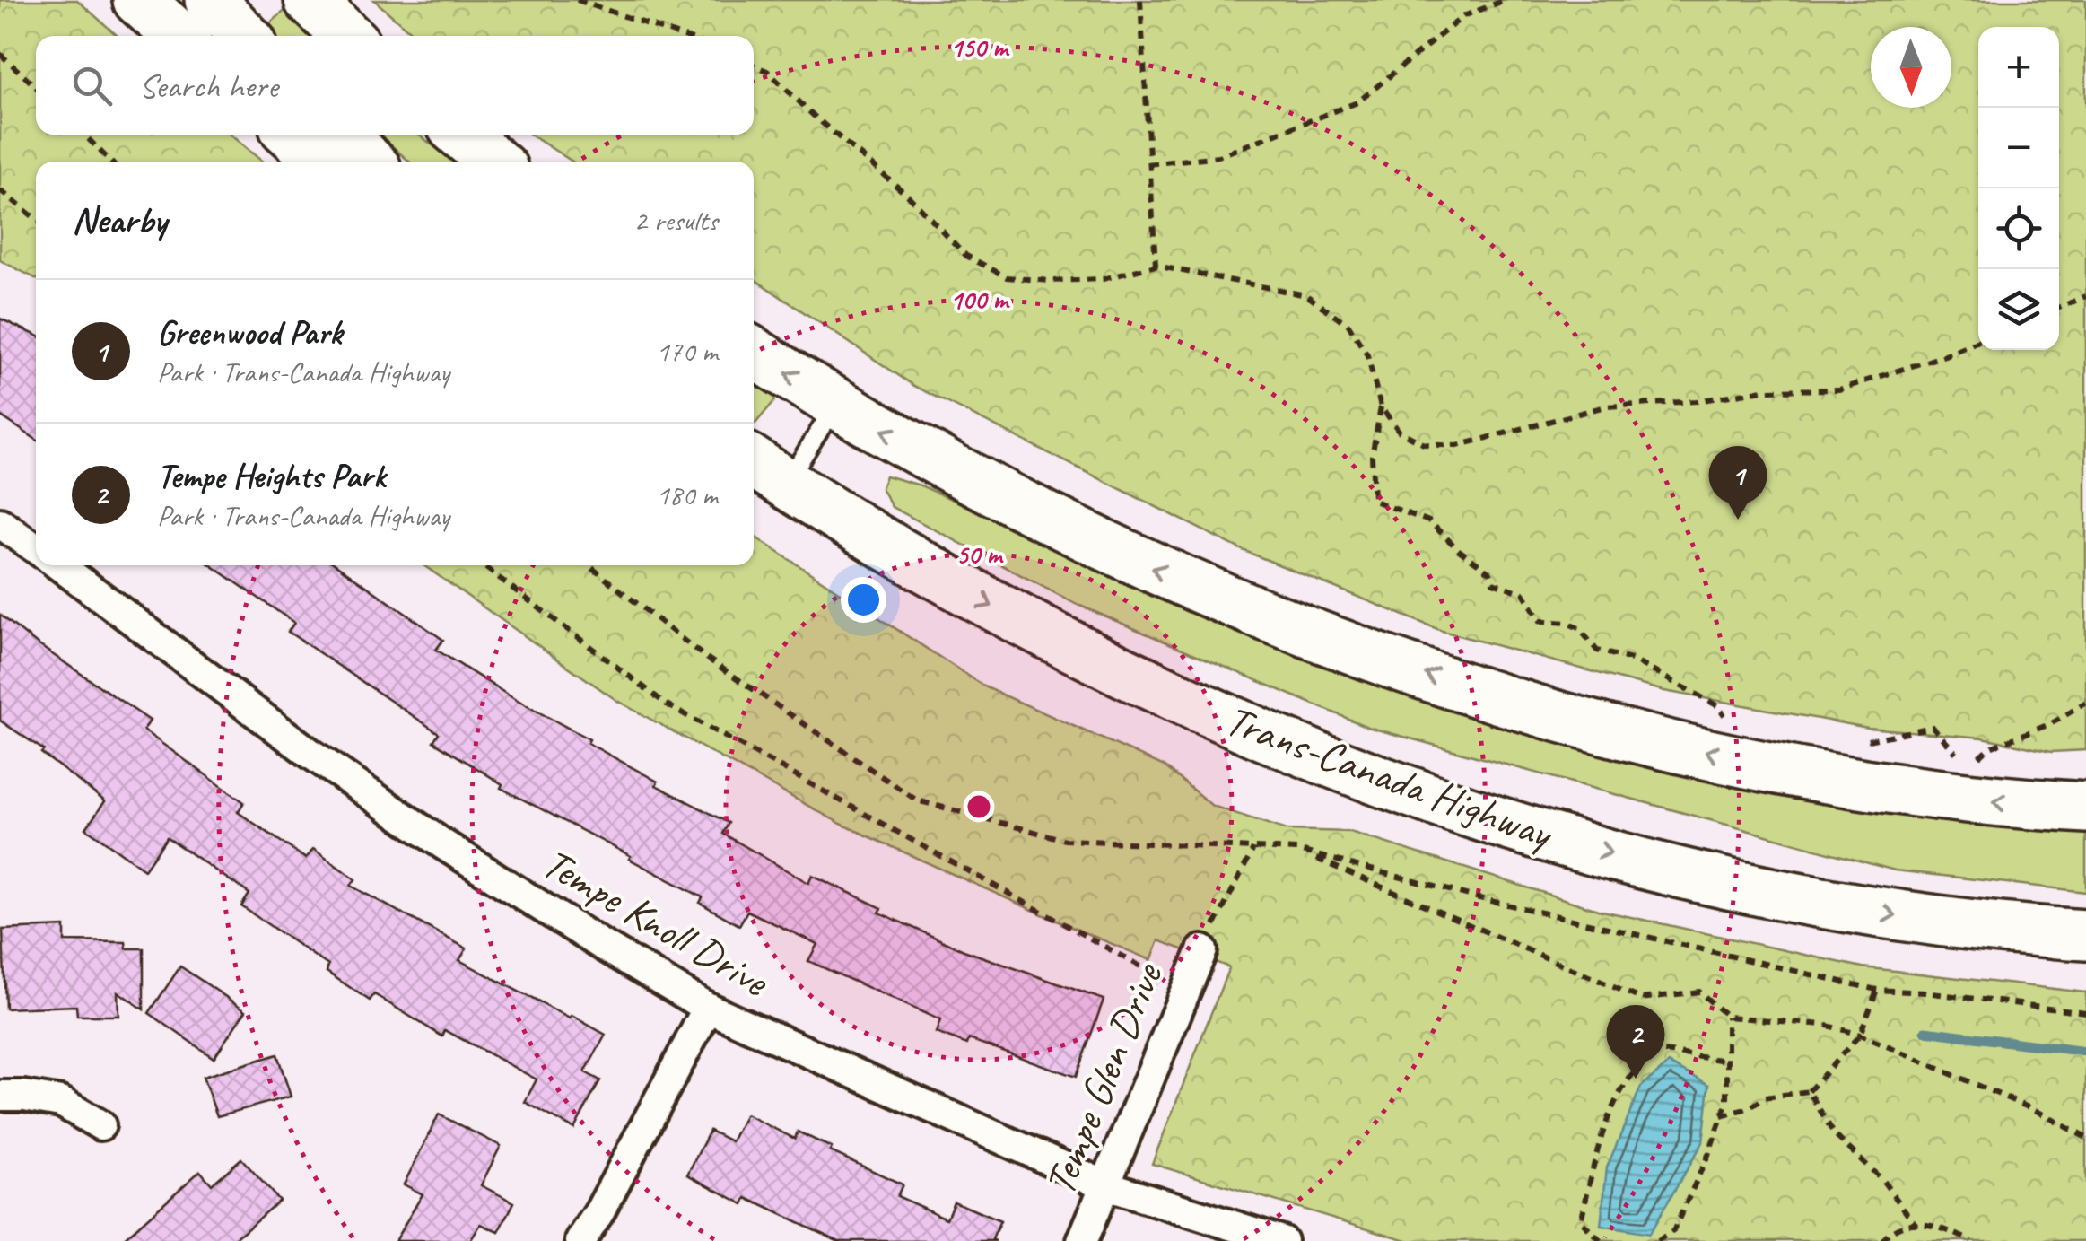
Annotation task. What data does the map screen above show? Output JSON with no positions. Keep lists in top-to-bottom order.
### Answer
{
  "streets": {
    "highway": ["Trans-Canada Highway"],
    "street": ["Tempe Knoll Drive", "Tempe Glen Drive"]
  },
  "crossings": [
    ["Tempe Knoll Drive", "Tempe Glen Drive"]
  ],
  "north": "bottom",
  "page": {
    "map_buttons": ["+", "−"],
    "search": "Search here",
    "heading": ["Nearby", "2 results"],
    "list": [
      {
        "mark": "1",
        "name": "Greenwood Park",
        "note": "Park · Trans-Canada Highway",
        "value": "170 m"
      },
      {
        "mark": "2",
        "name": "Tempe Heights Park",
        "note": "Park · Trans-Canada Highway",
        "value": "180 m"
      }
    ],
    "pins": ["1", "2"]
  },
  "rings": ["150 m", "100 m", "50 m"]
}
